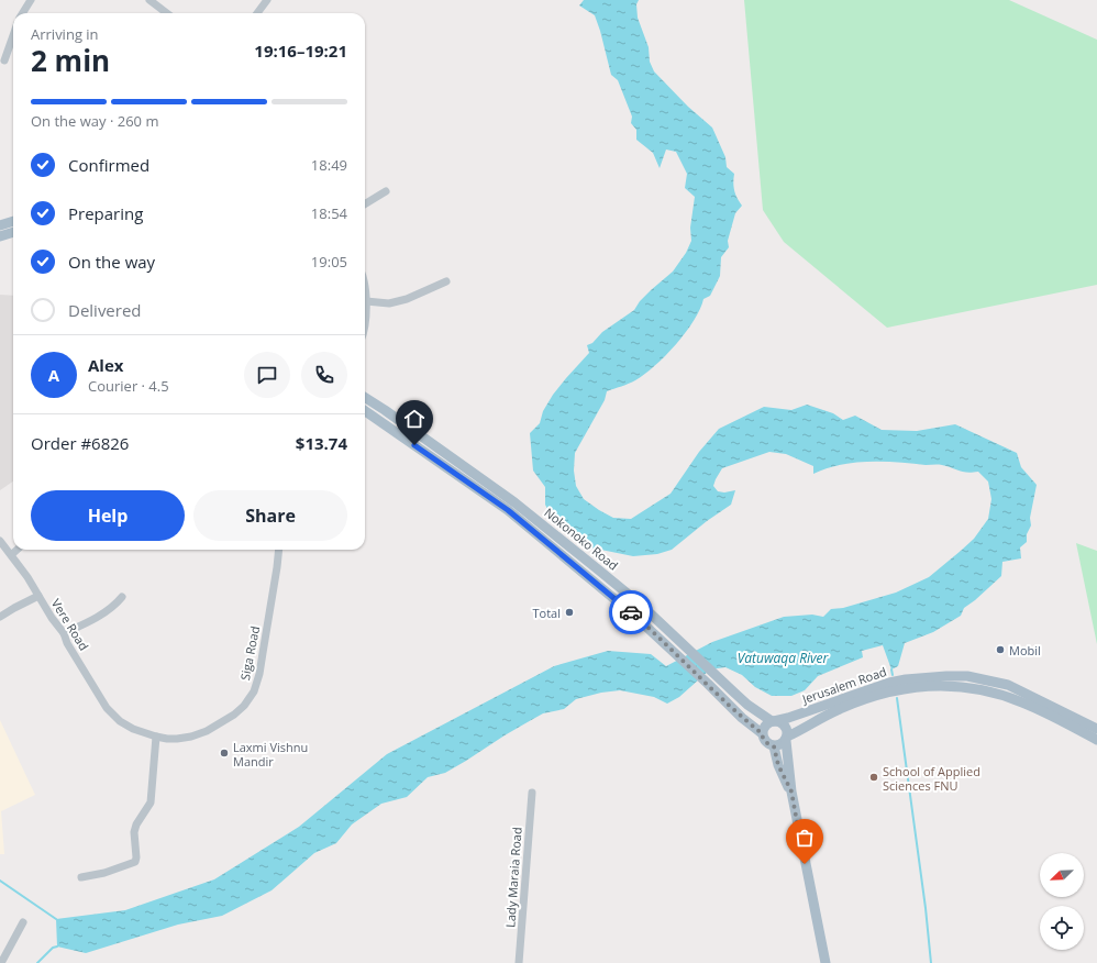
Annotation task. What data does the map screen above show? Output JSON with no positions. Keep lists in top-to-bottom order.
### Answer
{
  "streets": {
    "main road": ["Nokonoko Road", "Jerusalem Road"],
    "street": ["Vere Road", "Siga Road", "Lady Maraia Road"]
  },
  "crossings": [
    ["Nokonoko Road", "Jerusalem Road"],
    ["Vere Road", "Siga Road"]
  ],
  "water": ["Vatuwaqa River"],
  "places": [
    "Total",
    "Mobil",
    "Laxmi Vishnu Mandir",
    "School of Applied Sciences FNU"
  ],
  "north": "bottom left",
  "page": {
    "heading": ["2 min", "Arriving in", "19:16–19:21"],
    "panel": [
      "Alex",
      "Courier · 4.5",
      "Order #6826",
      "$13.74"
    ],
    "bar": "On the way · 260 m",
    "list": [
      ["Confirmed", "18:49"],
      ["Preparing", "18:54"],
      ["On the way", "19:05"],
      "Delivered"
    ],
    "round": "A",
    "buttons": ["Help", "Share"]
  }
}
